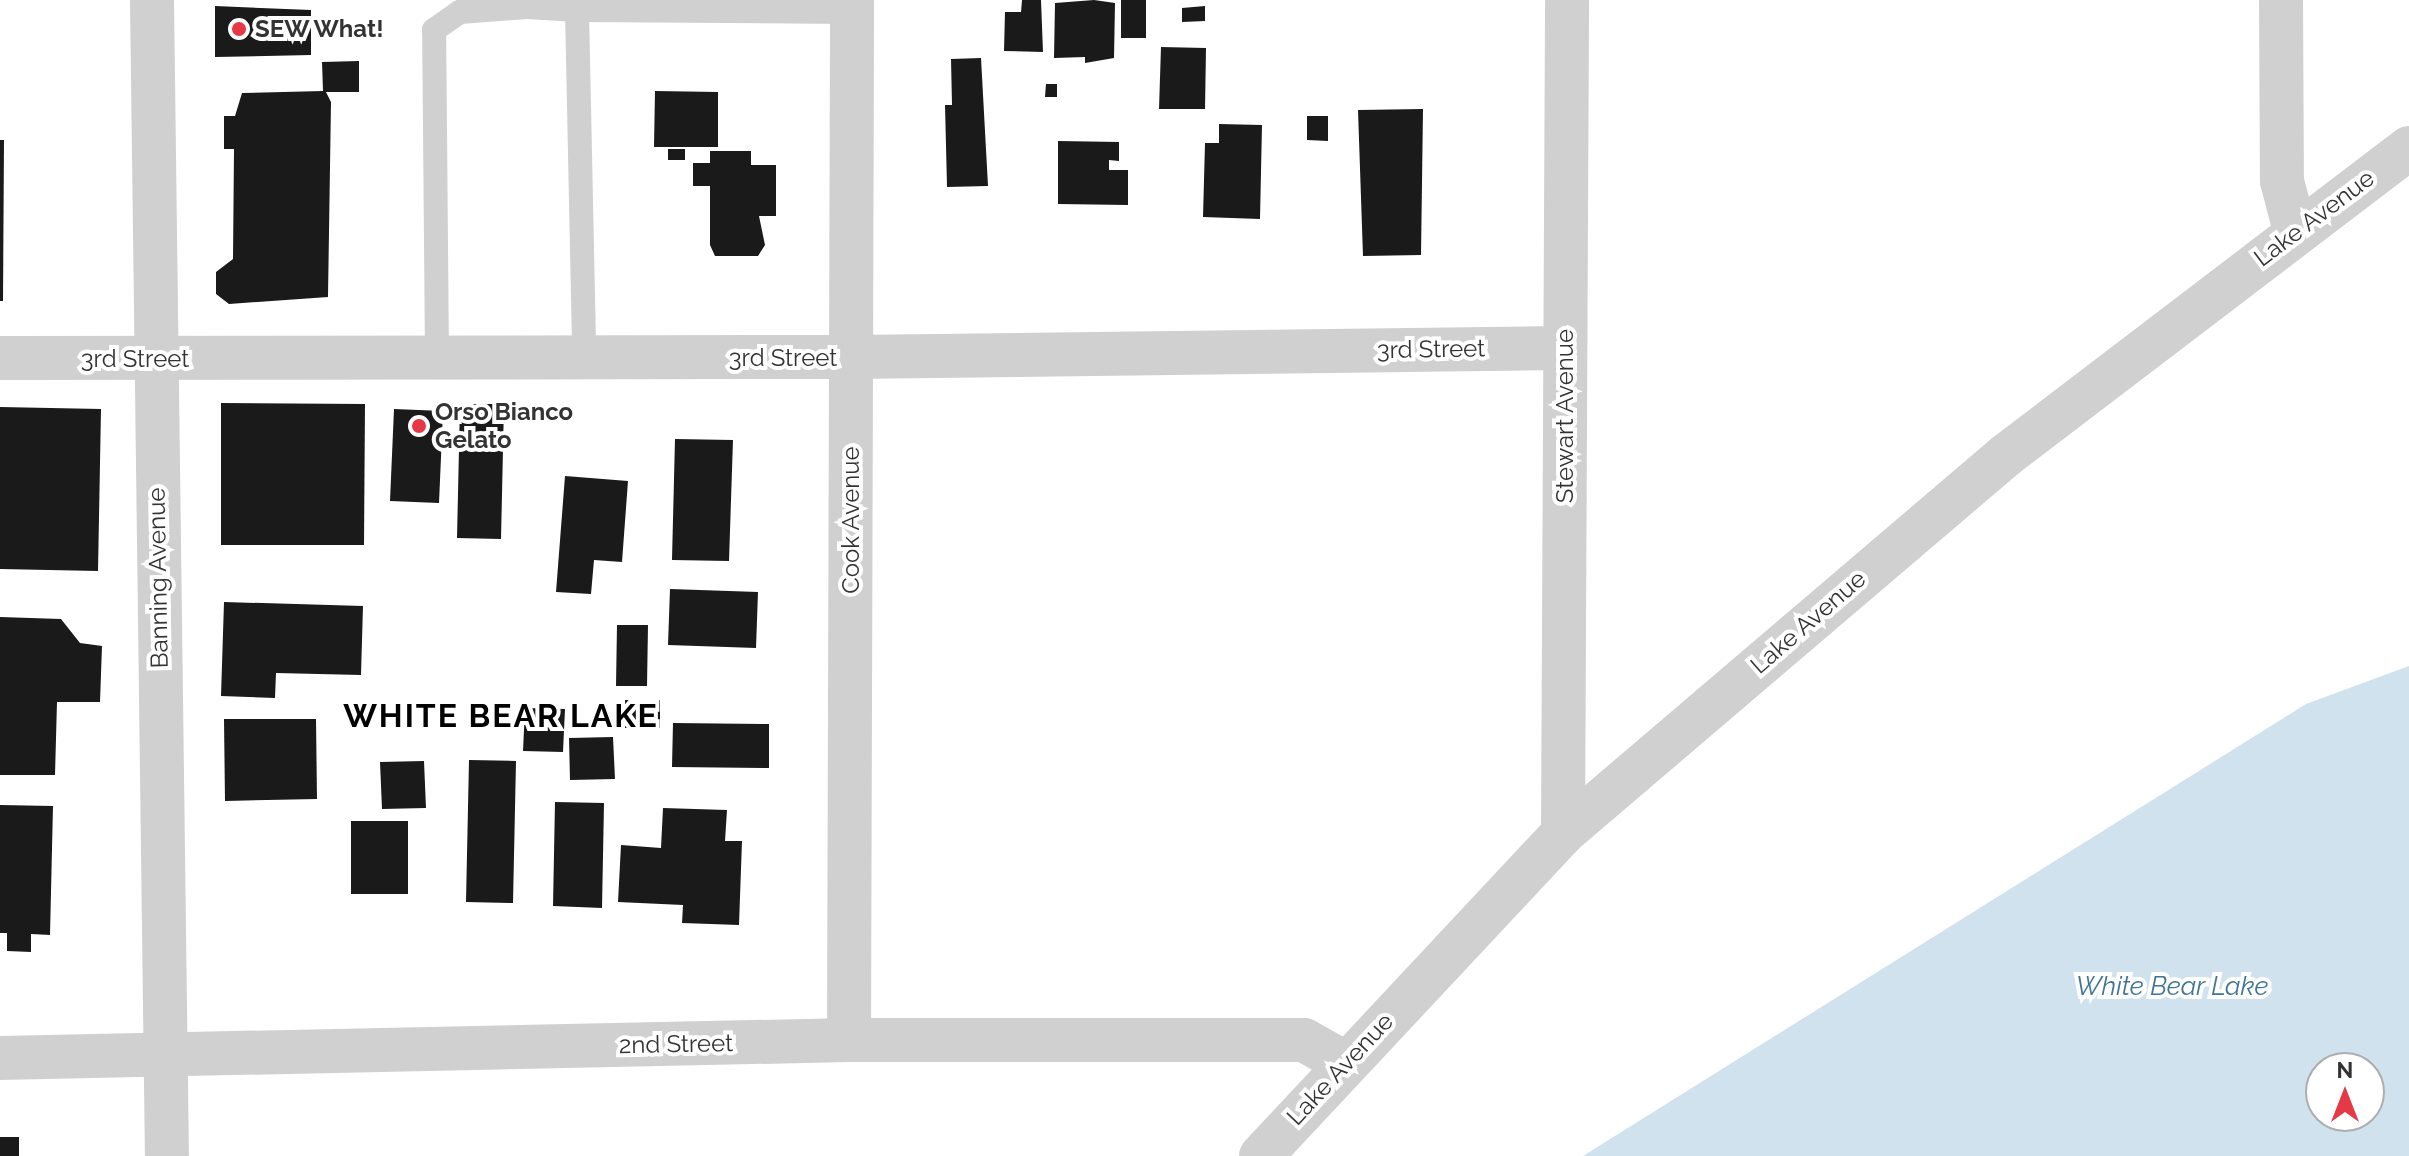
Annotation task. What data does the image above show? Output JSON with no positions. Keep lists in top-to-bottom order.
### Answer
{
  "streets": {
    "street": [
      "Lake Avenue",
      "3rd Street",
      "Stewart Avenue",
      "Cook Avenue",
      "Banning Avenue",
      "2nd Street"
    ]
  },
  "crossings": [
    ["Lake Avenue", "Stewart Avenue"],
    ["Lake Avenue", "2nd Street"],
    ["3rd Street", "Stewart Avenue"],
    ["3rd Street", "Cook Avenue"],
    ["3rd Street", "Banning Avenue"],
    ["Cook Avenue", "2nd Street"],
    ["Banning Avenue", "2nd Street"]
  ],
  "districts": ["WHITE BEAR LAKE"],
  "water": ["White Bear Lake"],
  "places": ["SEW What!", "Orso Bianco Gelato"],
  "north": "top"
}
